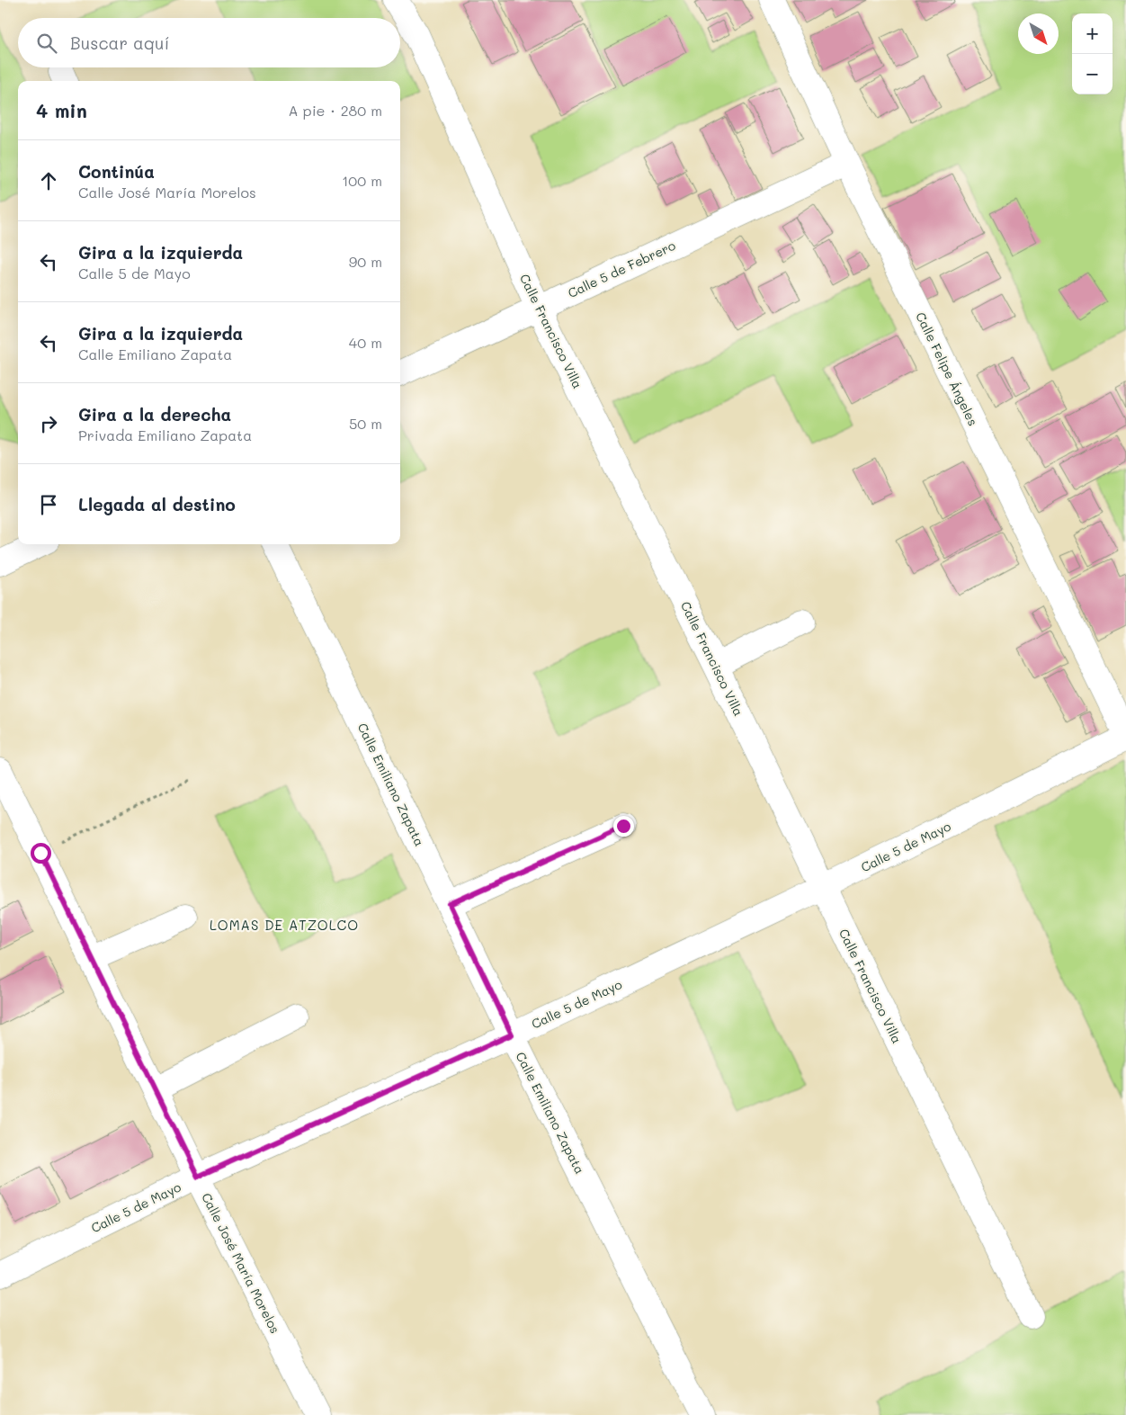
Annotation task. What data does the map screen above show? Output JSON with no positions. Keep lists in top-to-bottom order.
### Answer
{
  "streets": {
    "street": [
      "Calle 5 de Febrero",
      "Calle Francisco Villa",
      "Calle Felipe Ángeles",
      "Calle Emiliano Zapata",
      "Calle 5 de Mayo",
      "Calle José María Morelos"
    ]
  },
  "crossings": [
    ["Calle 5 de Febrero", "Calle Francisco Villa"],
    ["Calle 5 de Febrero", "Calle Felipe Ángeles"],
    ["Calle Francisco Villa", "Calle 5 de Mayo"],
    ["Calle Felipe Ángeles", "Calle 5 de Mayo"],
    ["Calle Emiliano Zapata", "Calle 5 de Mayo"],
    ["Calle 5 de Mayo", "Calle José María Morelos"]
  ],
  "districts": ["LOMAS DE ATZOLCO"],
  "north": "bottom right",
  "page": {
    "map_buttons": ["+", "−"],
    "search": "Buscar aquí",
    "heading": ["4 min", "A pie · 280 m"],
    "list": [
      ["Continúa", "Calle José María Morelos", "100 m"],
      ["Gira a la izquierda", "Calle 5 de Mayo", "90 m"],
      ["Gira a la izquierda", "Calle Emiliano Zapata", "40 m"],
      ["Gira a la derecha", "Privada Emiliano Zapata", "50 m"],
      "Llegada al destino"
    ]
  }
}
